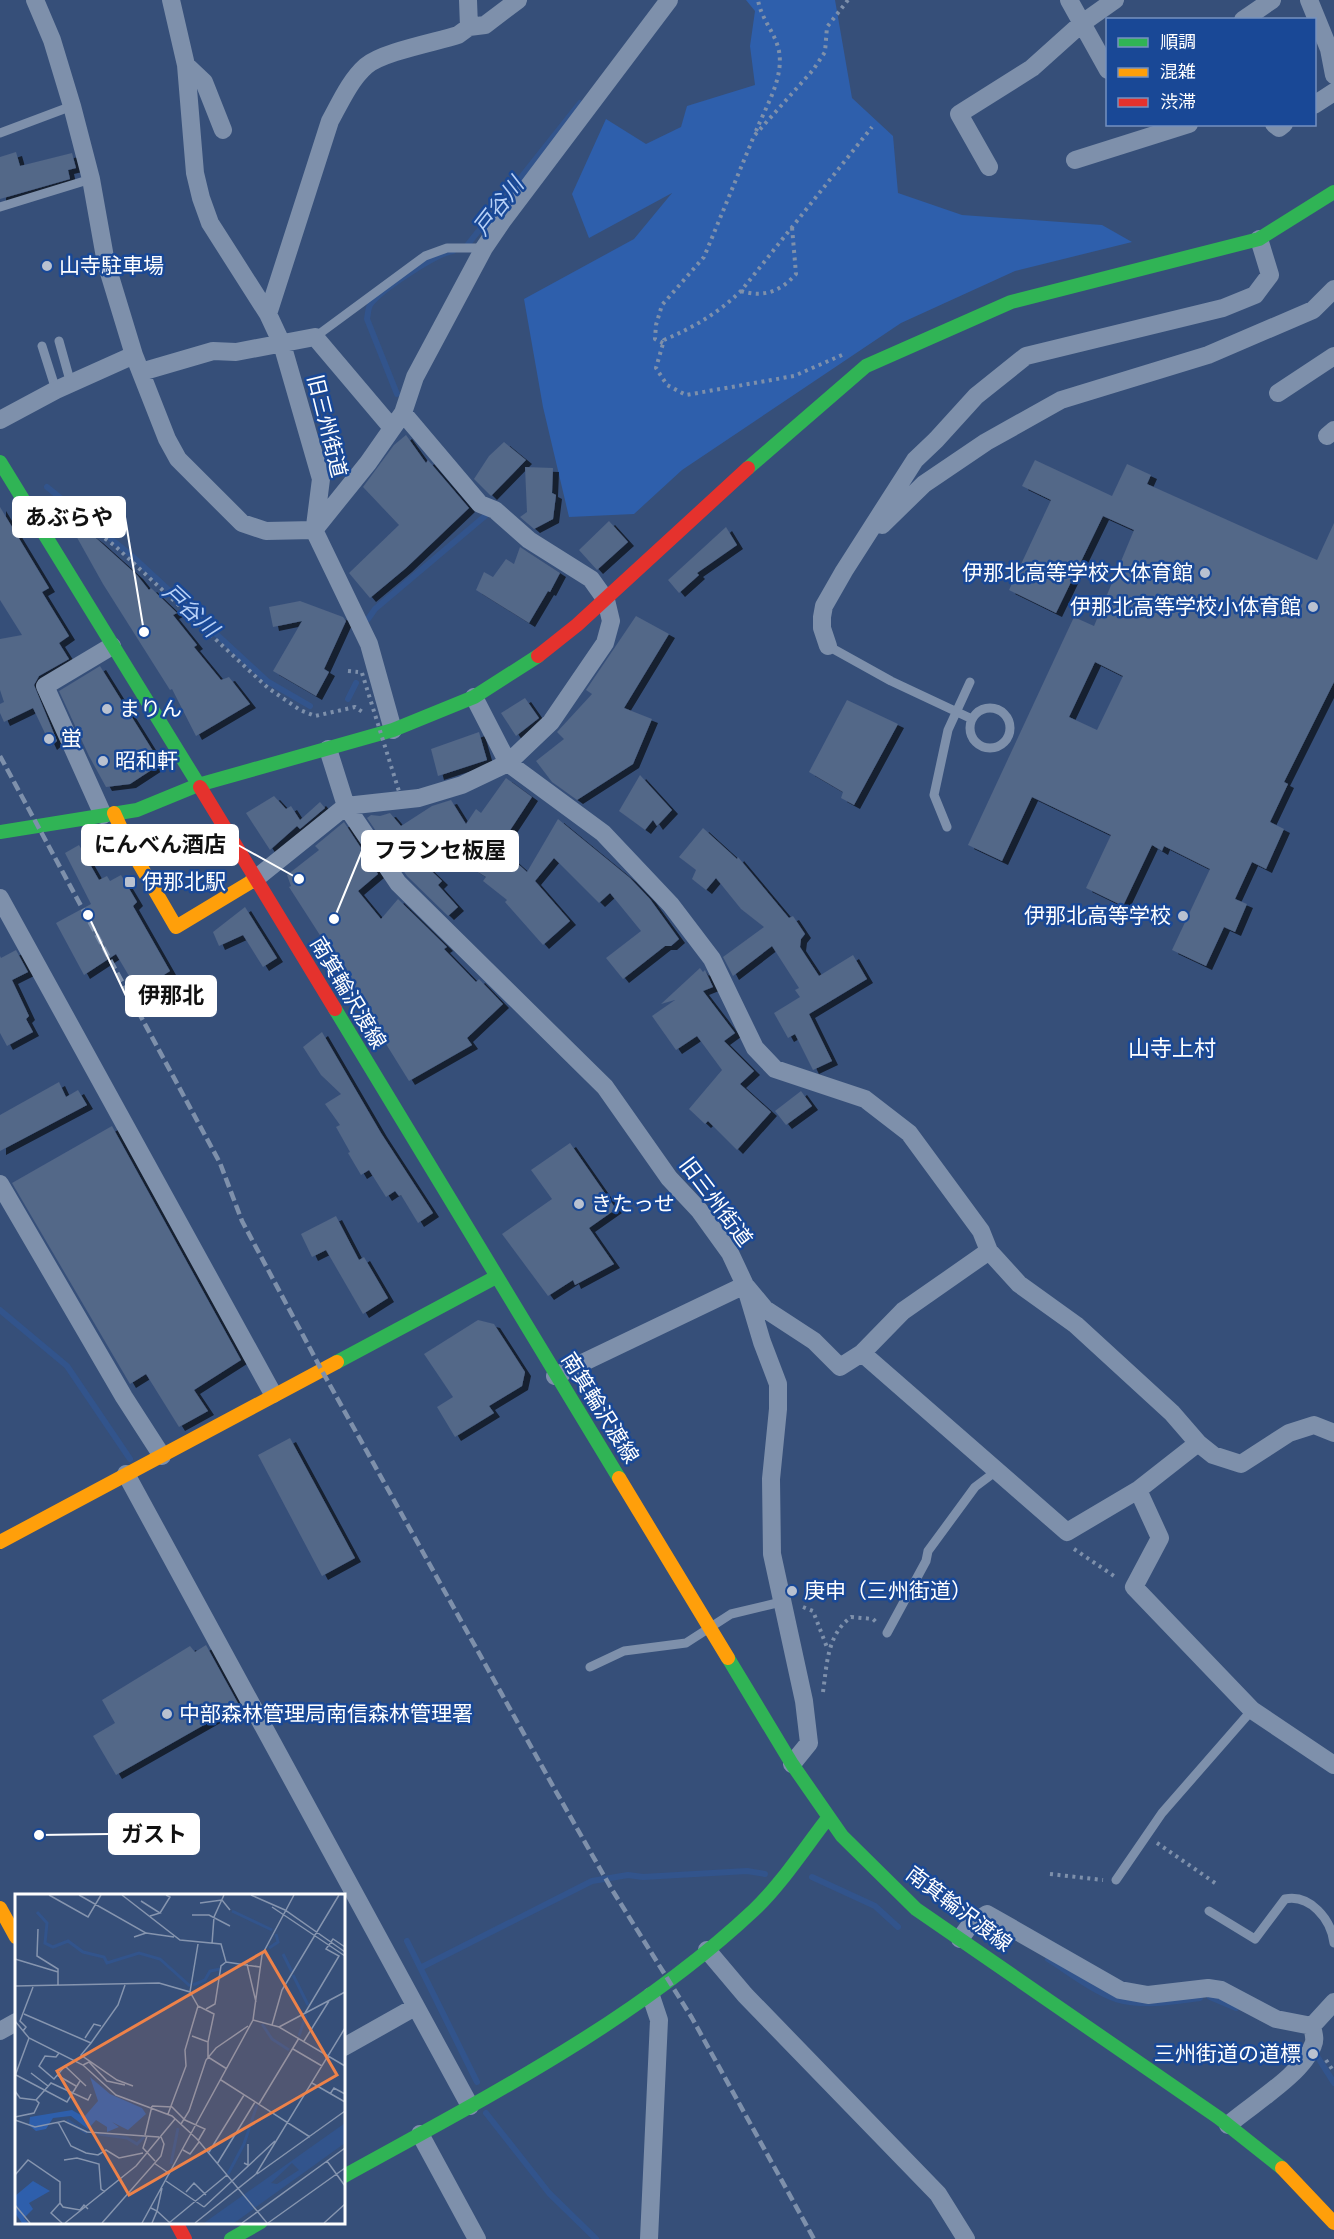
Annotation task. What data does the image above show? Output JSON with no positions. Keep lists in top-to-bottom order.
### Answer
{
  "streets": {
    "main road": ["南箕輪沢渡線"],
    "street": ["旧三州街道"]
  },
  "crossings": [
    ["旧三州街道", "南箕輪沢渡線"]
  ],
  "districts": ["山寺上村"],
  "water": ["戸谷川"],
  "places": {
    "other": [
      "山寺駐車場",
      "伊那北高等学校大体育館",
      "伊那北高等学校小体育館",
      "あぶらや",
      "まりん",
      "蛍",
      "昭和軒",
      "にんべん酒店",
      "伊那北",
      "伊那北高等学校",
      "フランセ板屋",
      "きたっせ",
      "庚申（三州街道）",
      "中部森林管理局南信森林管理署",
      "ガスト",
      "三州街道の道標"
    ],
    "transit": ["伊那北駅"]
  },
  "legend": ["順調", "混雑", "渋滞"]
}
